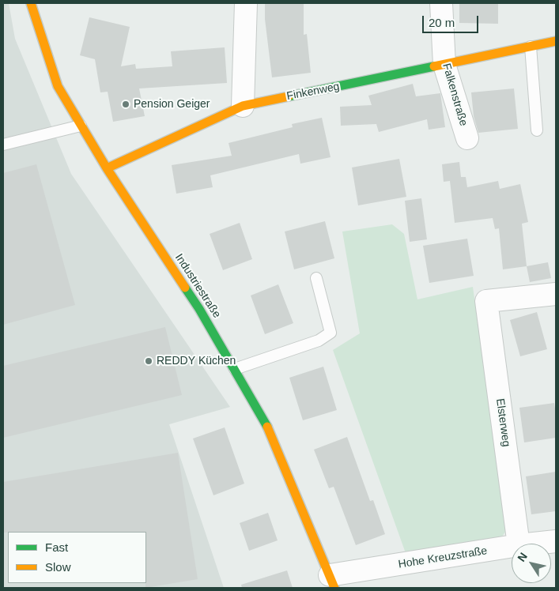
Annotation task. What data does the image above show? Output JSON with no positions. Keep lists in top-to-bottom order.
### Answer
{
  "streets": {
    "street": [
      "Finkenweg",
      "Falkenstraße",
      "Industriestraße",
      "Elsterweg",
      "Hohe Kreuzstraße"
    ]
  },
  "crossings": [
    ["Finkenweg", "Falkenstraße"],
    ["Finkenweg", "Industriestraße"],
    ["Industriestraße", "Hohe Kreuzstraße"]
  ],
  "places": ["Pension Geiger", "REDDY Küchen"],
  "legend": ["Fast", "Slow"],
  "scale_bar": "20 m",
  "north": "top left"
}
